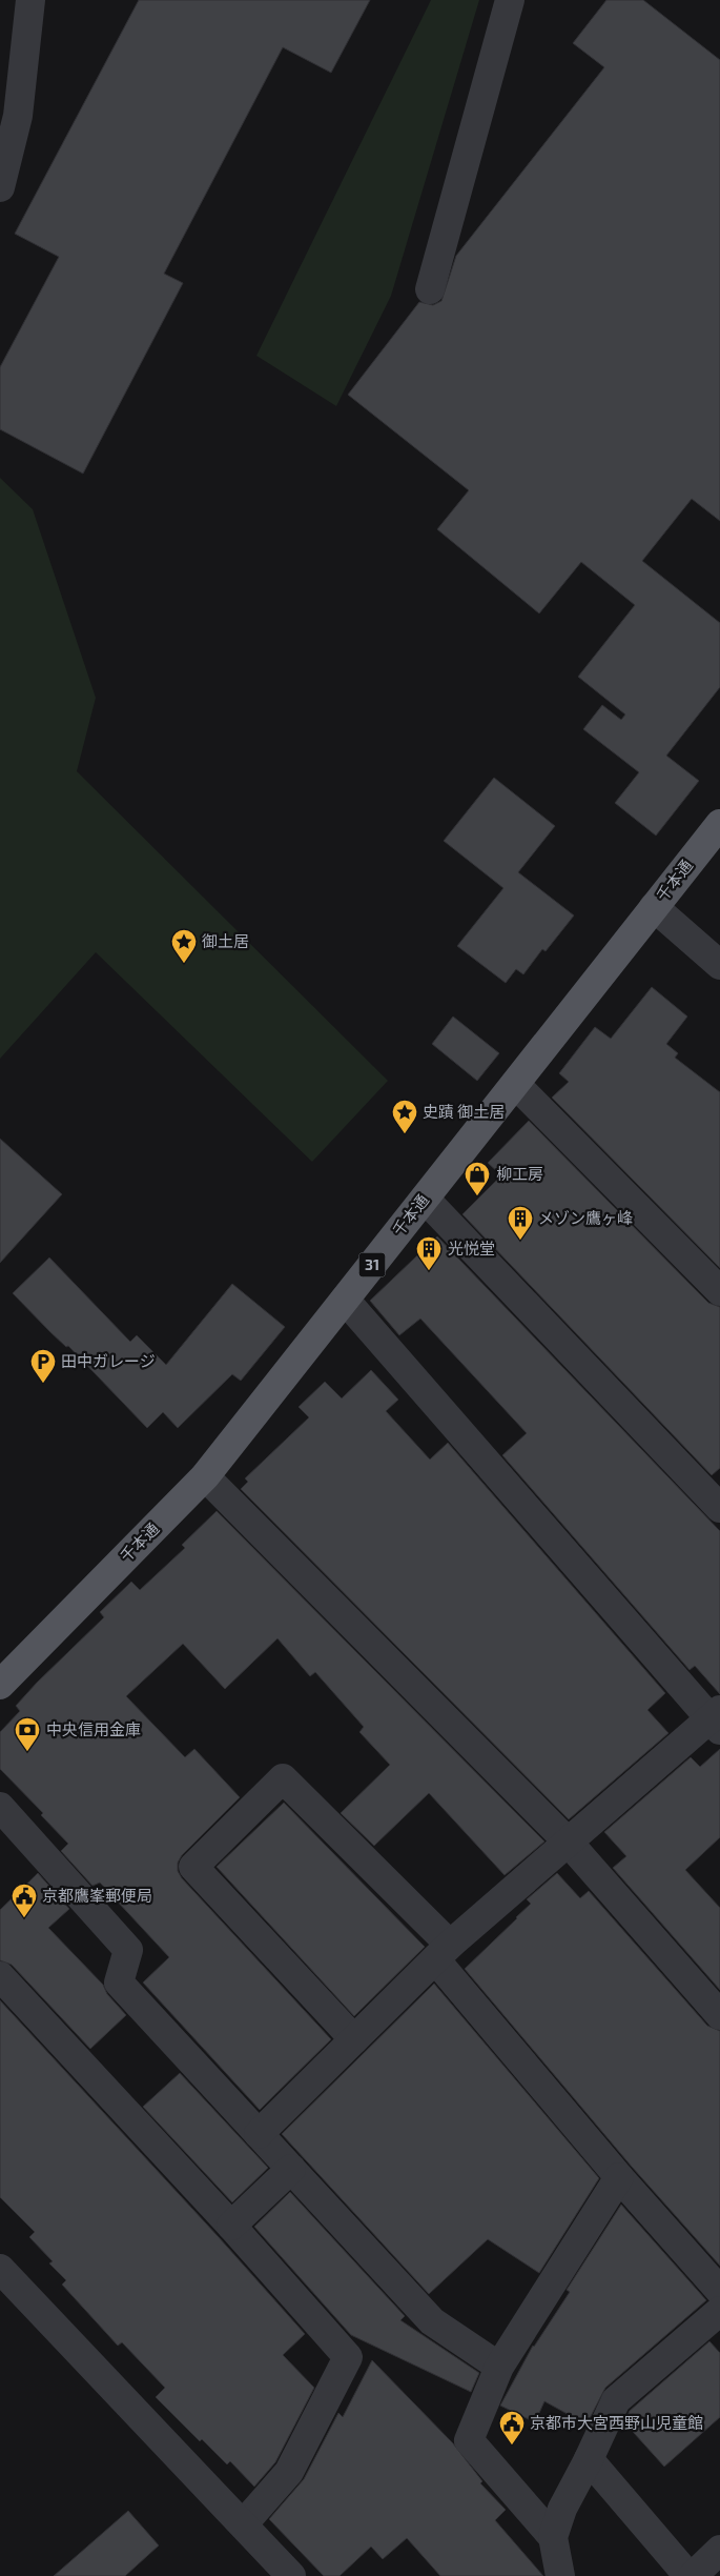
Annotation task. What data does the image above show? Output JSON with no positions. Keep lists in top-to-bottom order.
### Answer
{
  "streets": {
    "main road": ["千本通", "31"]
  },
  "places": {
    "place": ["御土居", "史蹟 御土居"],
    "shop": ["柳工房"],
    "building": ["メゾン鷹ヶ峰", "光悦堂"],
    "parking": ["田中ガレージ"],
    "bank": ["中央信用金庫"],
    "public building": ["京都鷹峯郵便局", "京都市大宮西野山児童館"]
  }
}
